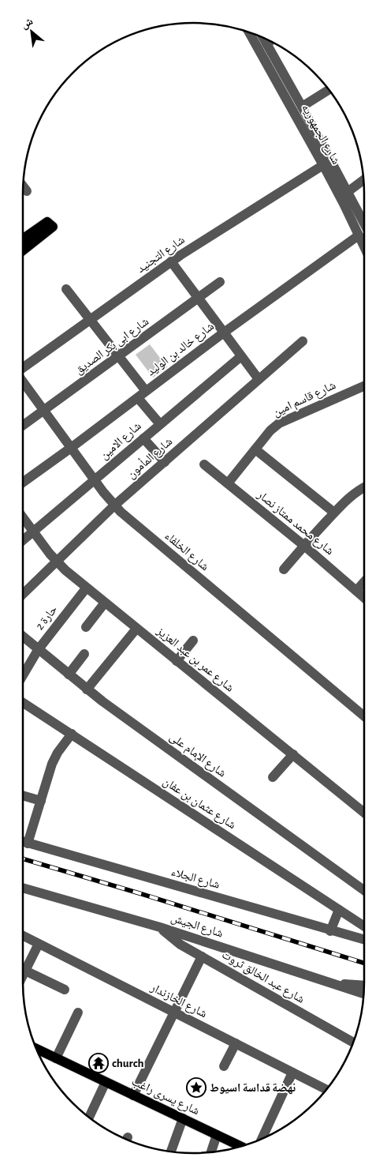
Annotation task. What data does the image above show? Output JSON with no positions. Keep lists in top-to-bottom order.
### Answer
{
  "streets": {
    "main road": ["شارع يسرى راغب"],
    "street": [
      "شارع الجمهوريه",
      "شارع التجنيد",
      "شارع ابى بكر الصديق",
      "شارع خالد بن الوليد",
      "شارع قاسم امين",
      "شارع الامين",
      "شارع المأمون",
      "شارع محمد ممتاز نصار",
      "شارع الخلفاء",
      "حارة 2",
      "شارع عمر بن عبد العزيز",
      "شارع الإمام على",
      "شارع عثمان بن عفان",
      "شارع الجلاء",
      "شارع الجيش",
      "شارع عبد الخالق ثروت",
      "شارع الخازندار"
    ]
  },
  "crossings": [
    ["شارع الجمهوريه", "شارع التجنيد"],
    ["شارع الجمهوريه", "شارع خالد بن الوليد"],
    ["شارع ابى بكر الصديق", "شارع الخلفاء"],
    ["شارع خالد بن الوليد", "شارع الخلفاء"],
    ["شارع قاسم امين", "شارع محمد ممتاز نصار"],
    ["شارع الامين", "شارع الخلفاء"],
    ["شارع الامين", "شارع عمر بن عبد العزيز"],
    ["شارع المأمون", "شارع الخلفاء"],
    ["شارع المأمون", "شارع عمر بن عبد العزيز"],
    ["حارة 2", "شارع عمر بن عبد العزيز"],
    ["حارة 2", "شارع الإمام على"],
    ["شارع الجيش", "شارع عبد الخالق ثروت"]
  ],
  "places": {
    "temple": ["church"],
    "place": ["نهضة قداسة اسيوط"]
  },
  "north": "top left"
}
